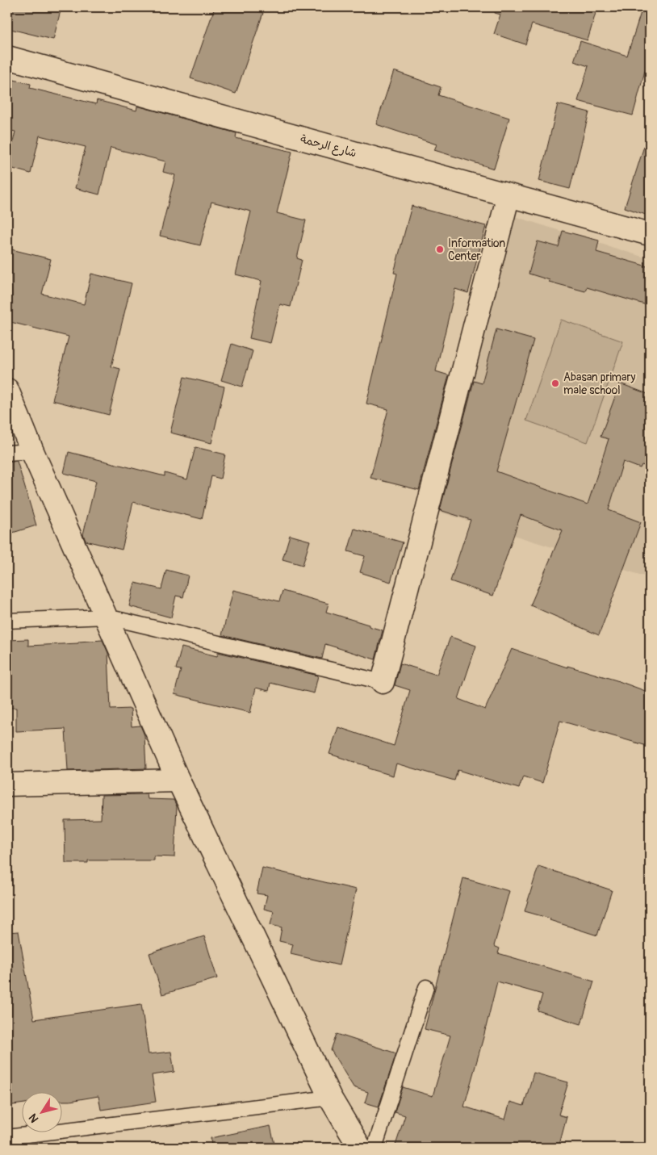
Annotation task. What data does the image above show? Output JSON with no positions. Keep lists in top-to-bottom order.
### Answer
{
  "streets": {
    "street": ["شارع الرحمة"]
  },
  "places": ["Information Center", "Abasan primary male school"],
  "north": "bottom left"
}
